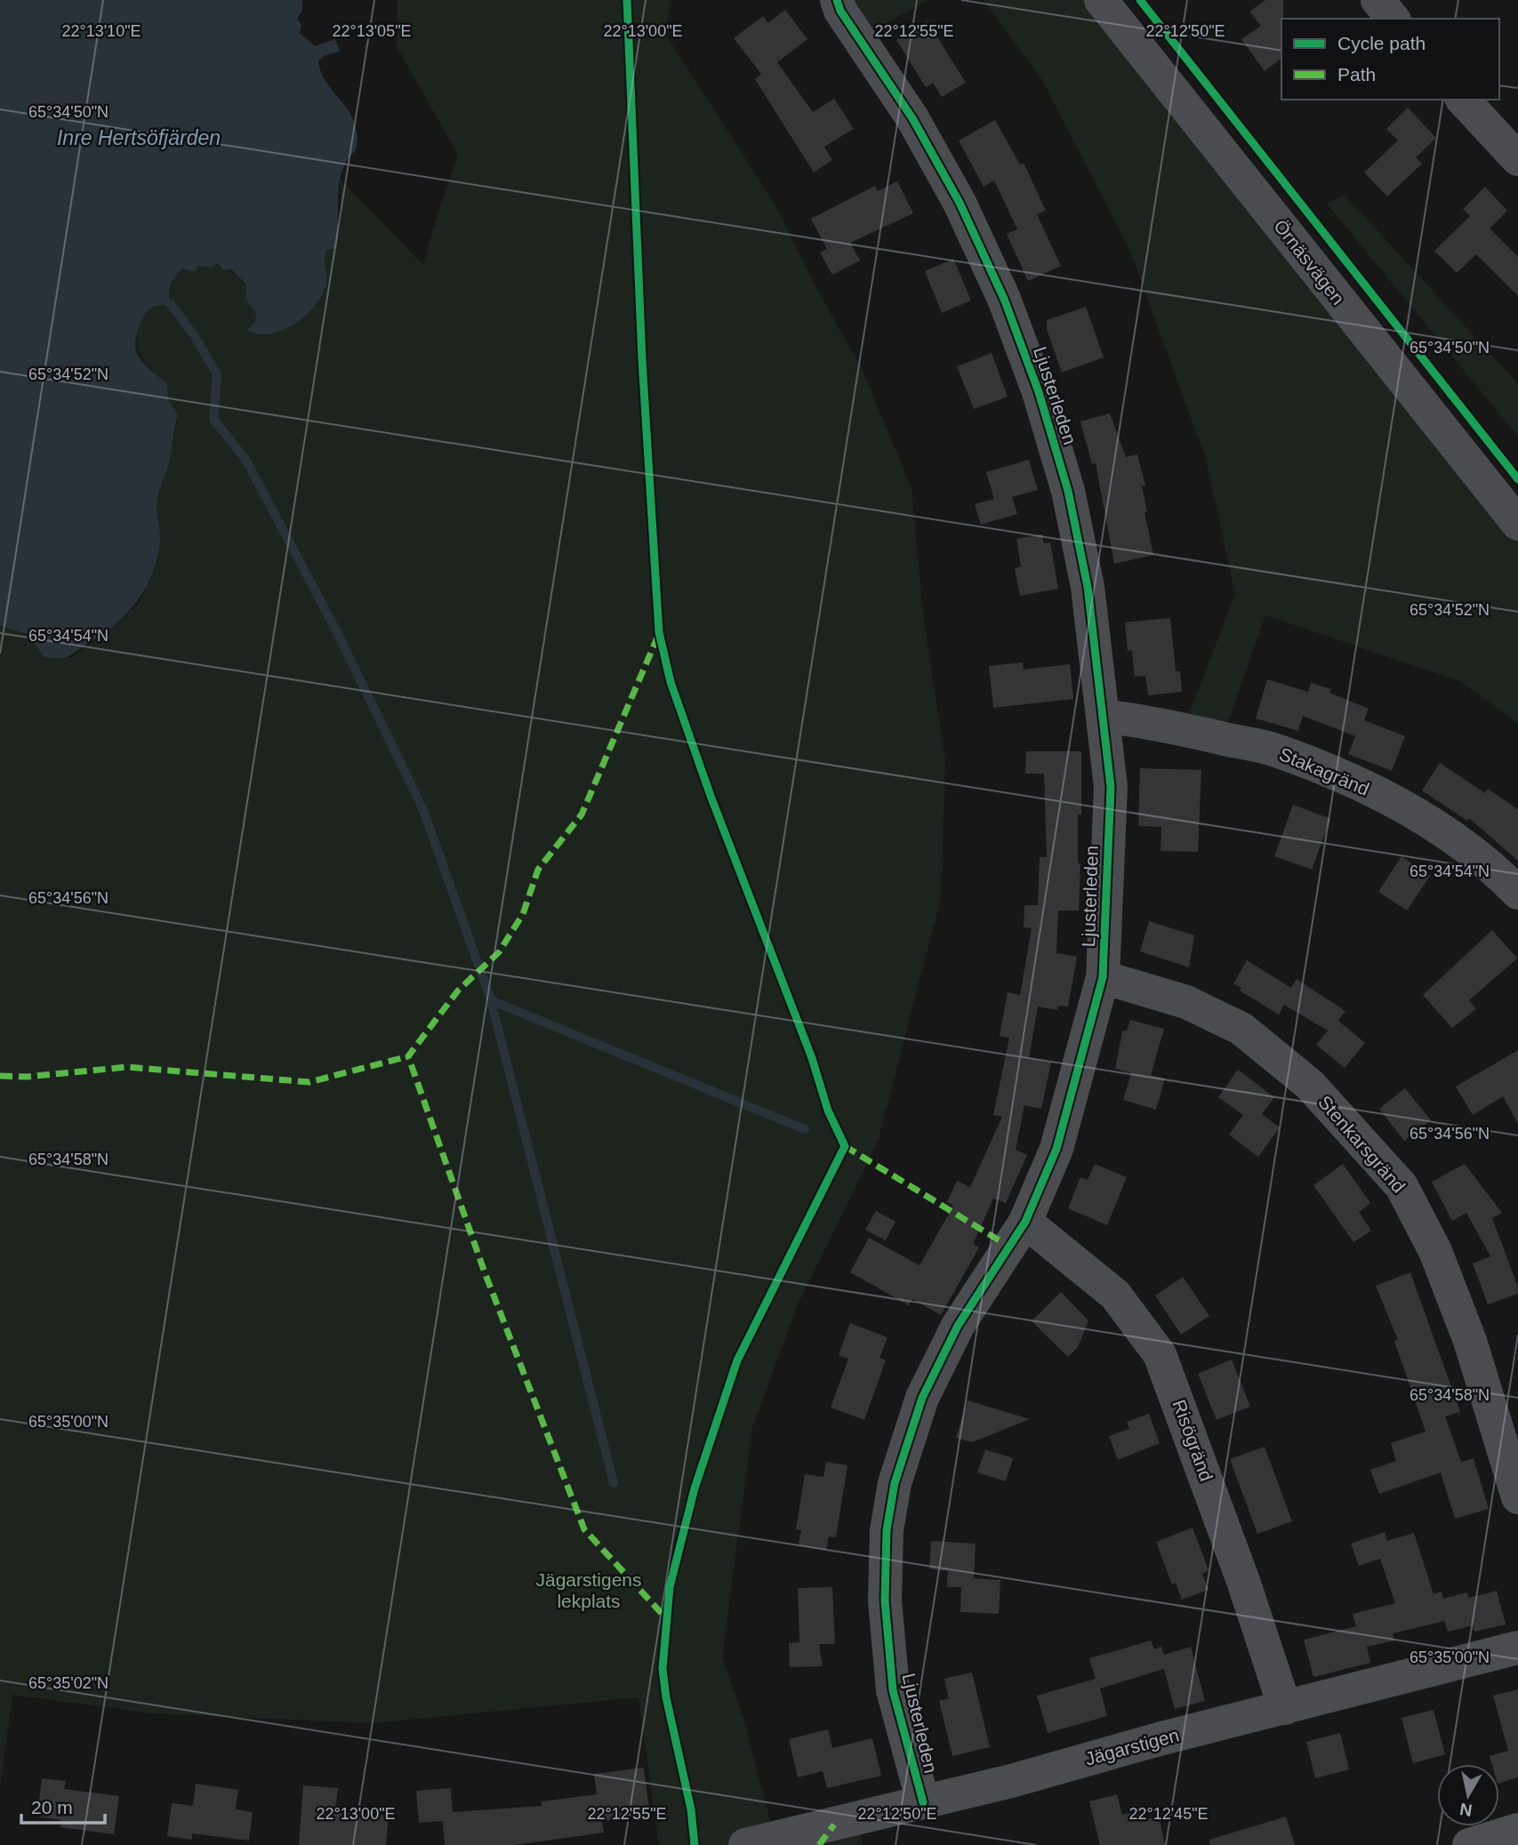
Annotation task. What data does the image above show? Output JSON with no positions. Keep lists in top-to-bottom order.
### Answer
{
  "streets": {
    "street": [
      "Örnäsvägen",
      "Ljusterleden",
      "Stakagränd",
      "Stenkarsgränd",
      "Risögränd",
      "Jägarstigen"
    ]
  },
  "crossings": [
    ["Ljusterleden", "Stakagränd"],
    ["Ljusterleden", "Stenkarsgränd"],
    ["Ljusterleden", "Risögränd"],
    ["Ljusterleden", "Jägarstigen"],
    ["Risögränd", "Jägarstigen"]
  ],
  "water": ["Inre Hertsöfjärden"],
  "parks": ["Jägarstigens lekplats"],
  "legend": ["Cycle path", "Path"],
  "scale_bar": "20 m",
  "north": "bottom",
  "coordinates": [
    "22°13'10\"E",
    "22°13'05\"E",
    "22°13'00\"E",
    "22°12'55\"E",
    "22°12'50\"E",
    "65°34'50\"N",
    "65°34'52\"N",
    "65°34'54\"N",
    "65°34'56\"N",
    "65°34'58\"N",
    "65°35'00\"N",
    "65°35'02\"N",
    "22°12'45\"E"
  ]
}
